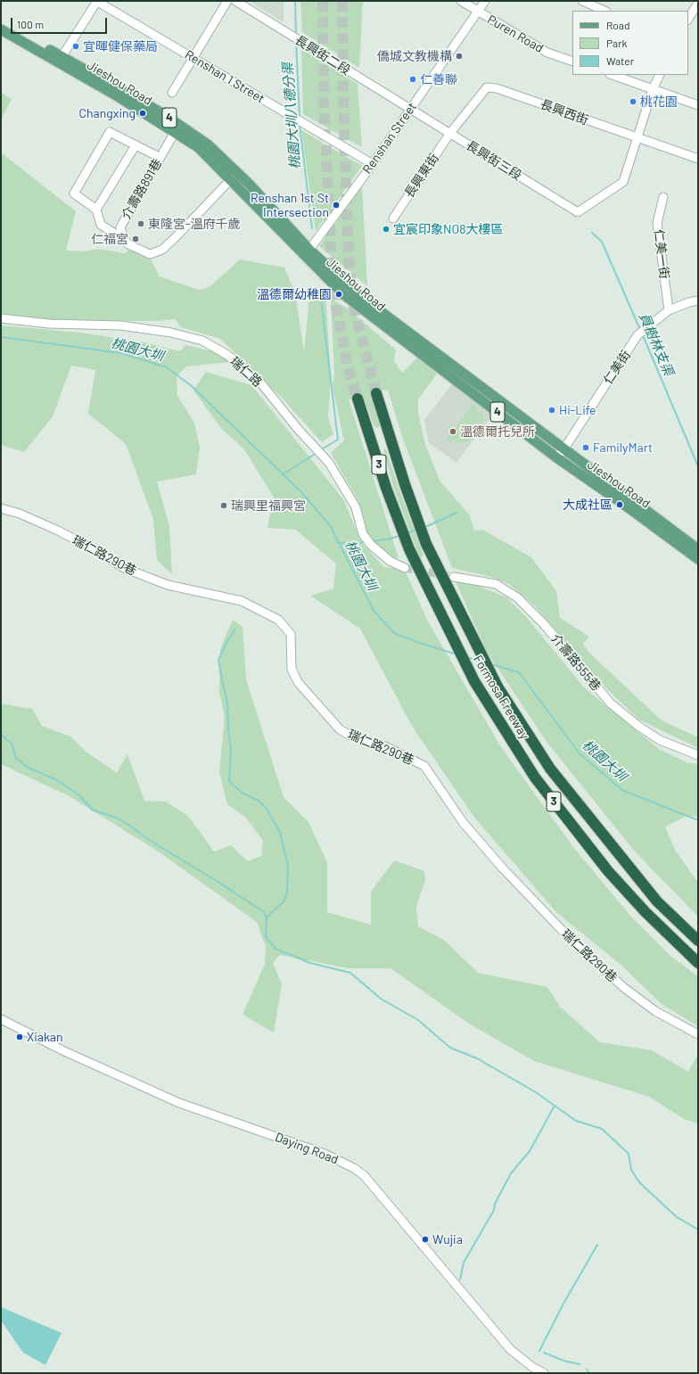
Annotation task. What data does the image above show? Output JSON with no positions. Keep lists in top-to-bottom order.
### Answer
{
  "streets": {
    "highway": ["3", "Formosa Freeway"],
    "main road": ["Jieshou Road", "4"],
    "street": [
      "Puren Road",
      "長興街二段",
      "Renshan 1 Street",
      "長興西街",
      "Renshan Street",
      "長興街三段",
      "長興東街",
      "介壽路891巷",
      "仁美一街",
      "仁美街",
      "瑞仁路",
      "瑞仁路290巷",
      "介壽路555巷",
      "Daying Road"
    ]
  },
  "crossings": [
    ["Puren Road", "Renshan Street"],
    ["長興街二段", "Renshan Street"],
    ["長興街二段", "長興街三段"],
    ["Renshan 1 Street", "Renshan Street"],
    ["Jieshou Road", "Renshan Street"],
    ["Jieshou Road", "介壽路891巷"],
    ["Jieshou Road", "仁美街"],
    ["長興西街", "長興街三段"],
    ["長興西街", "長興東街"],
    ["Renshan Street", "長興街三段"],
    ["長興街三段", "長興東街"],
    ["仁美一街", "仁美街"]
  ],
  "water": ["桃園大圳八德分渠", "員樹林支渠", "桃園大圳"],
  "places": [
    "宜暉健保藥局",
    "僑城文教機構",
    "仁善聯",
    "桃花園",
    "Changxing",
    "Renshan 1st St Intersection",
    "東隆宮-溫府千歲",
    "宜宸印象NO8大樓區",
    "仁福宮",
    "溫德爾幼稚園",
    "Hi-Life",
    "溫德爾托兒所",
    "FamilyMart",
    "大成社區",
    "瑞興里福興宮",
    "Xiakan",
    "Wujia"
  ],
  "legend": ["Road", "Park", "Water"],
  "scale_bar": "100 m"
}
